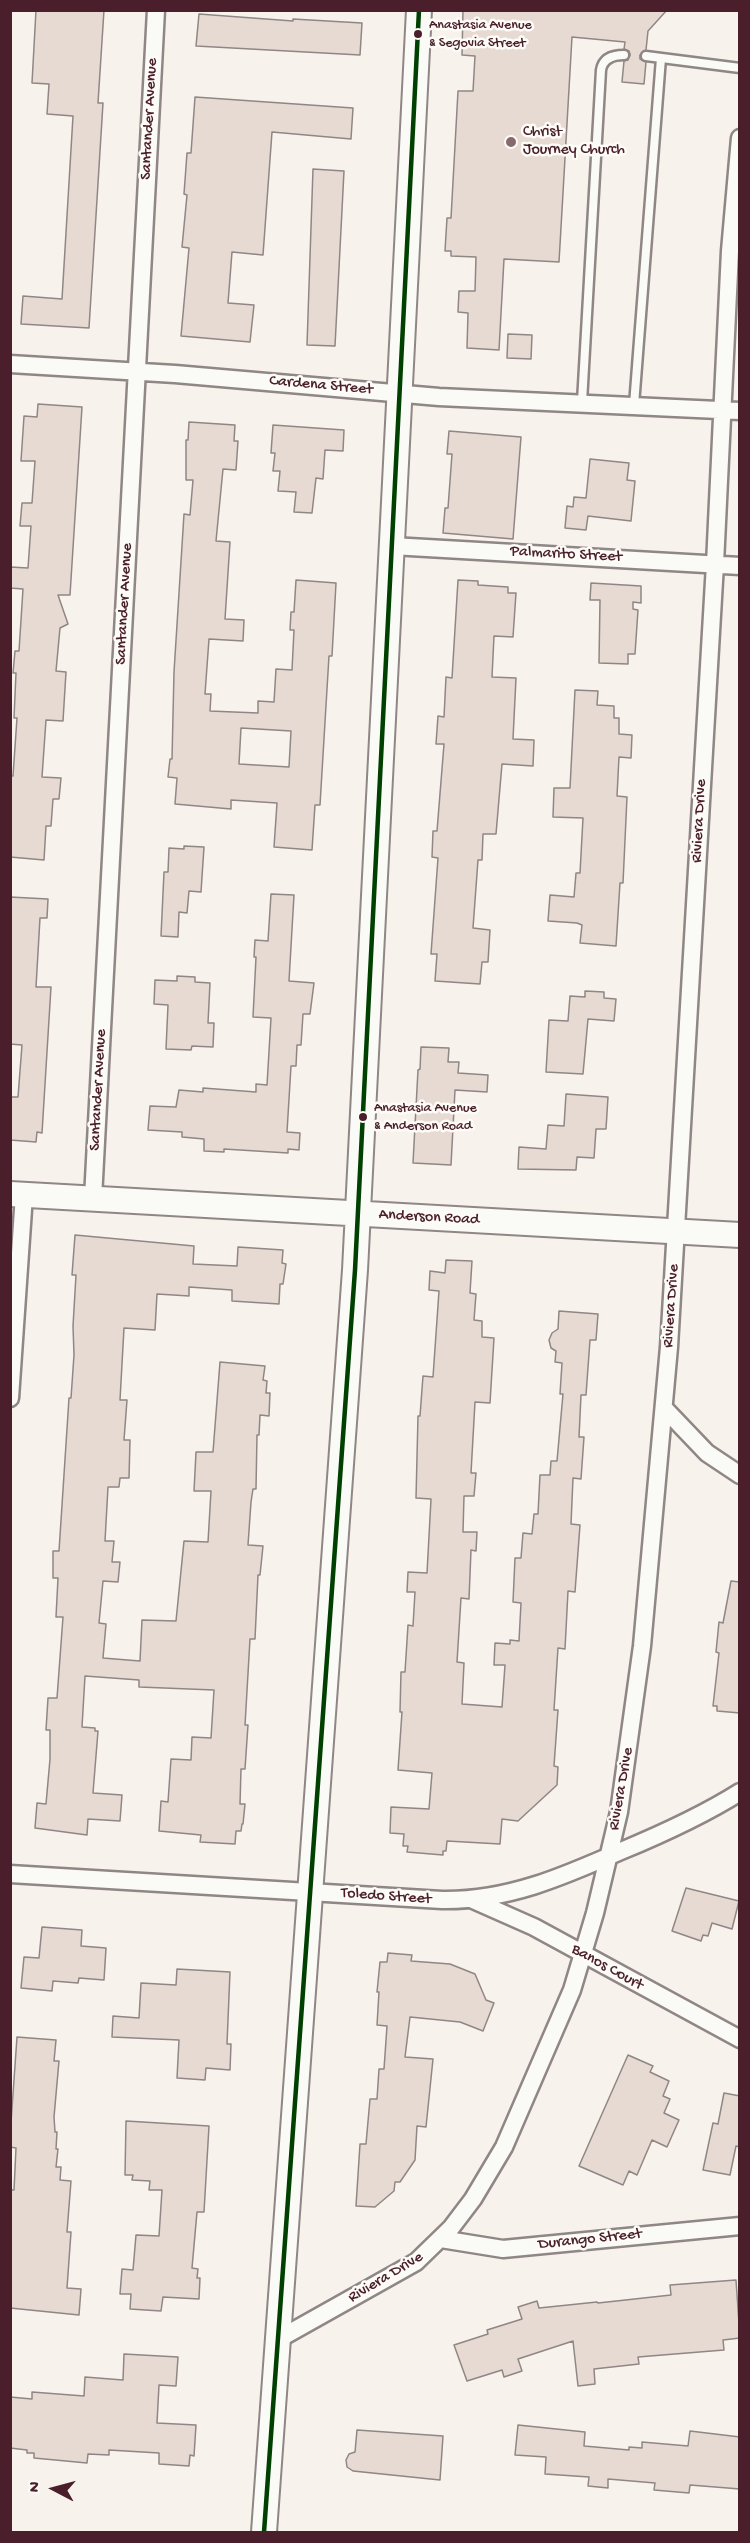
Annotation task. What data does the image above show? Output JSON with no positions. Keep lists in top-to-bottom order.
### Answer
{
  "streets": {
    "street": [
      "Santander Avenue",
      "Cardena Street",
      "Palmarito Street",
      "Riviera Drive",
      "Anderson Road",
      "Toledo Street",
      "Banos Court",
      "Durango Street"
    ]
  },
  "crossings": [
    ["Santander Avenue", "Cardena Street"],
    ["Santander Avenue", "Anderson Road"],
    ["Cardena Street", "Riviera Drive"],
    ["Palmarito Street", "Riviera Drive"],
    ["Riviera Drive", "Anderson Road"],
    ["Riviera Drive", "Toledo Street"],
    ["Riviera Drive", "Banos Court"],
    ["Riviera Drive", "Durango Street"],
    ["Toledo Street", "Banos Court"]
  ],
  "places": ["Anastasia Avenue & Segovia Street", "Christ Journey Church", "Anastasia Avenue & Anderson Road"],
  "north": "left"
}
